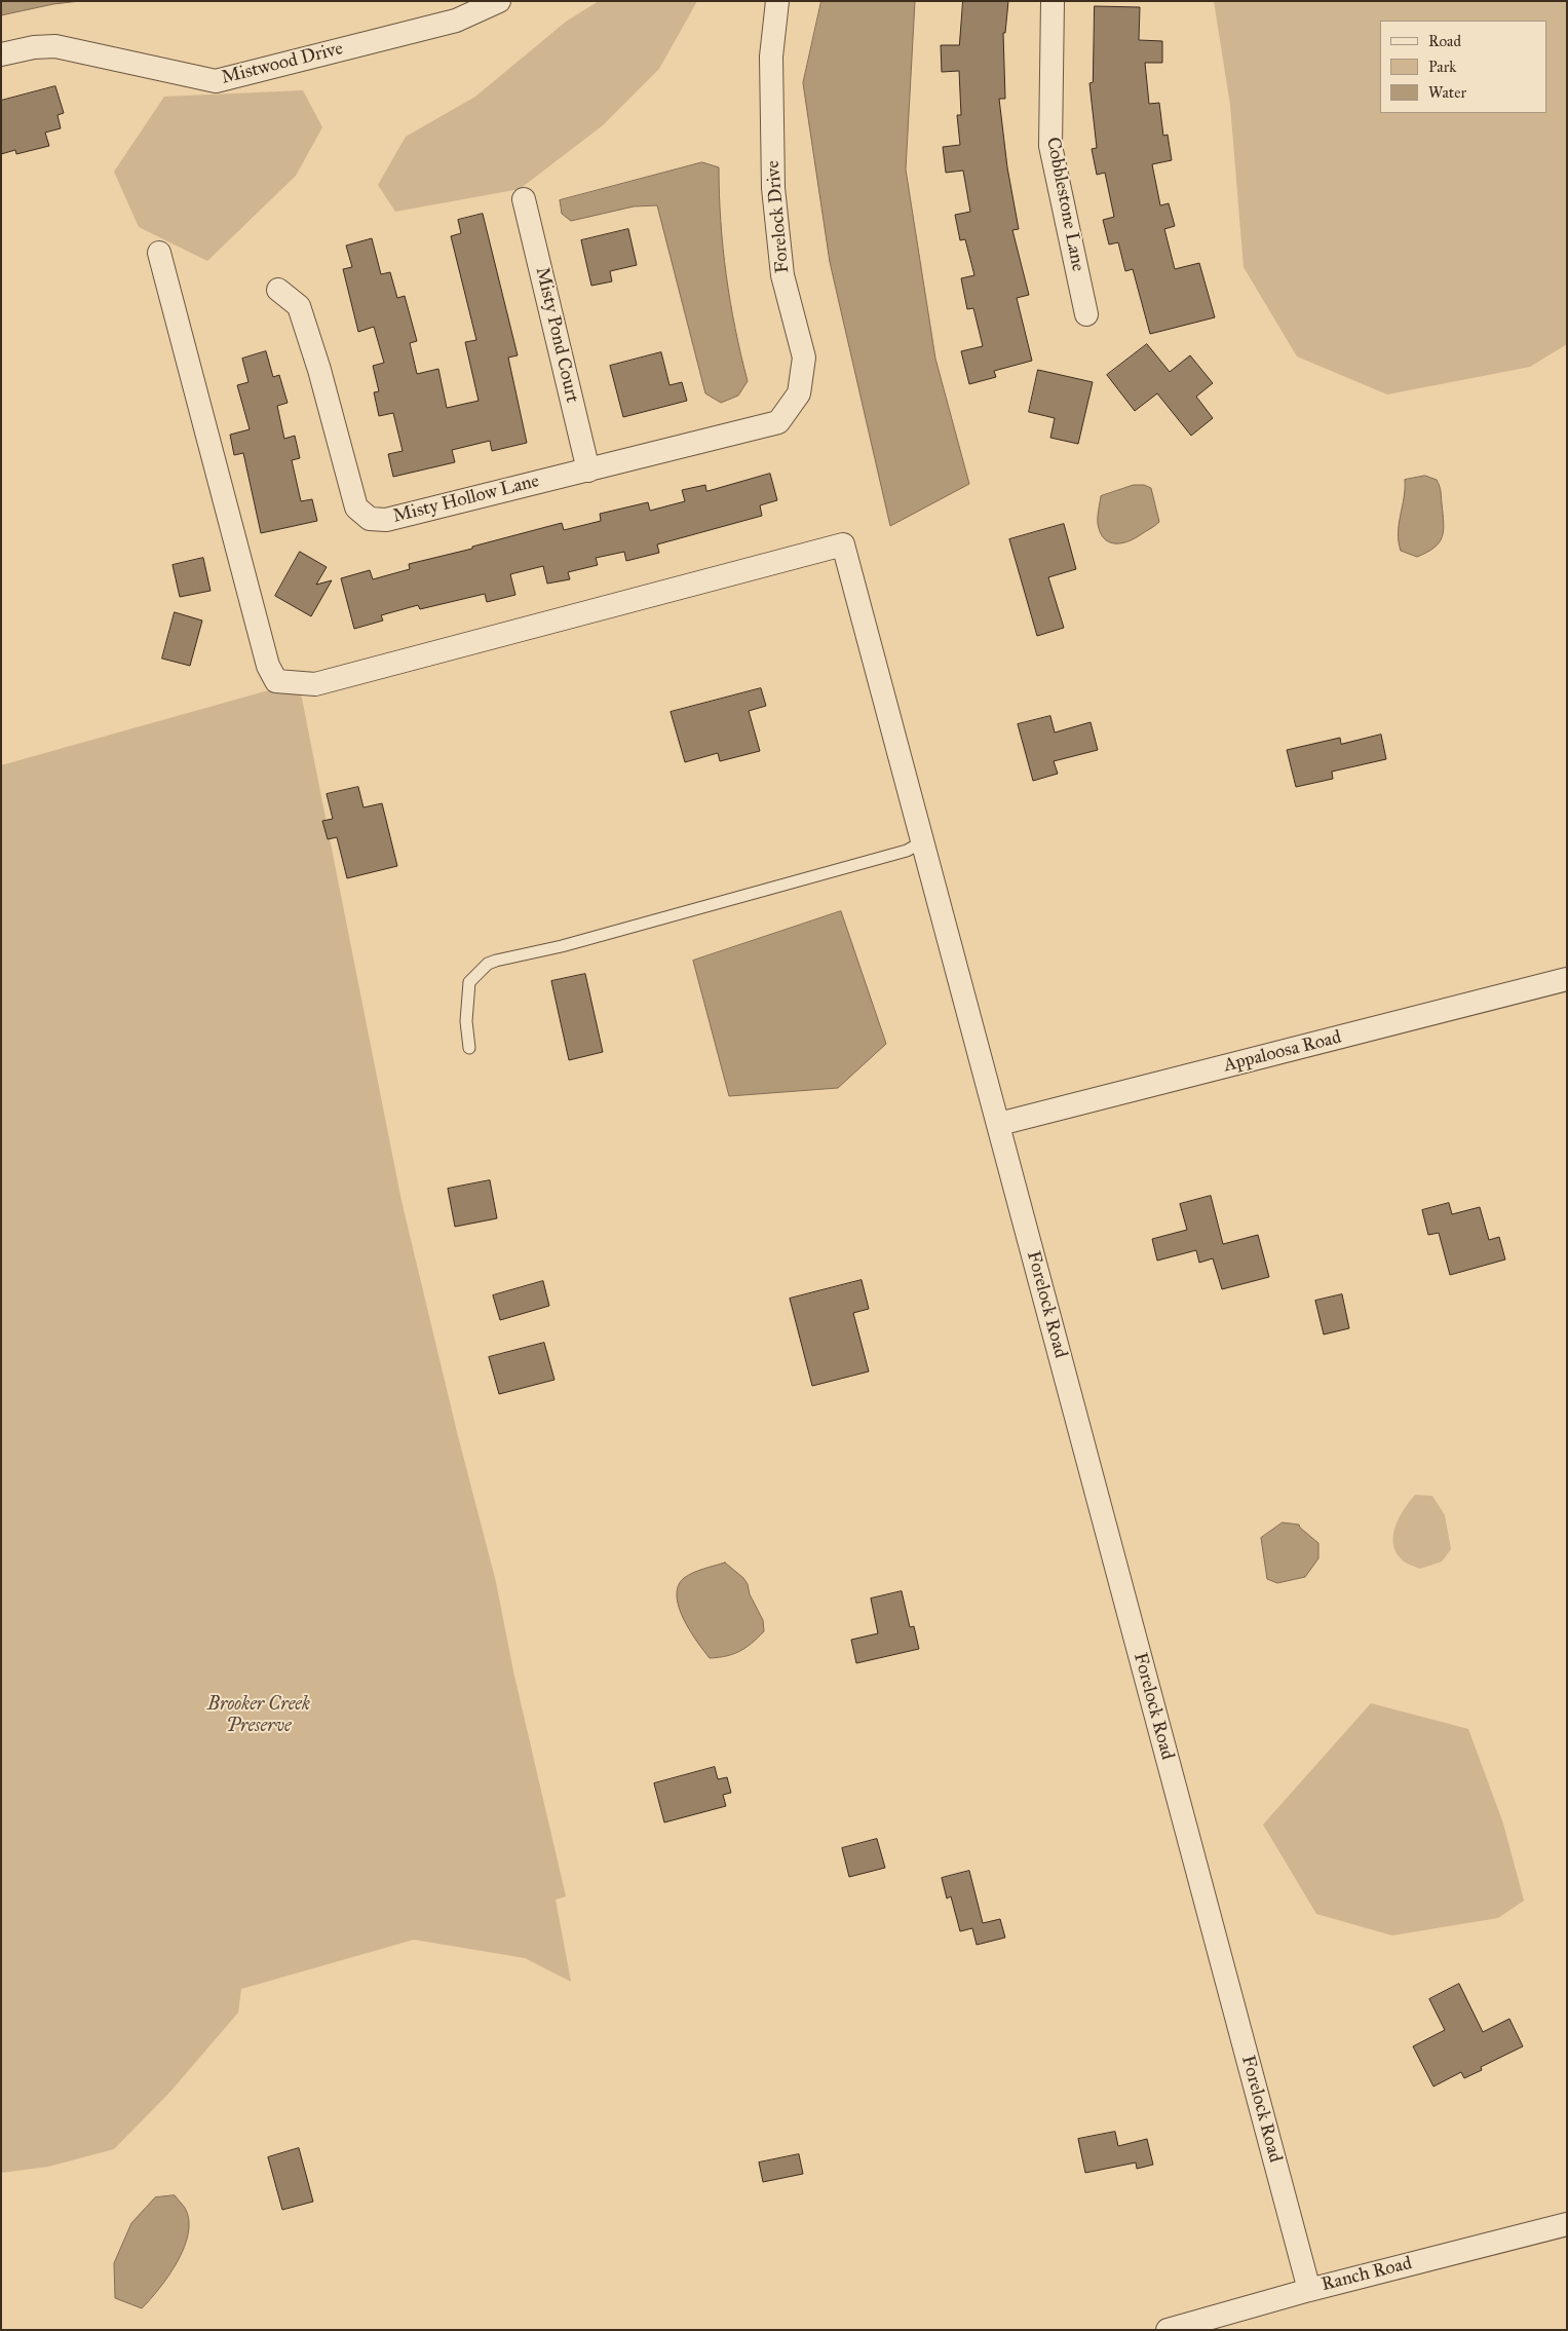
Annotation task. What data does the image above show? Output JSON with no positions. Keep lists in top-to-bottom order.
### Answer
{
  "streets": {
    "street": [
      "Mistwood Drive",
      "Cobblestone Lane",
      "Forelock Drive",
      "Misty Pond Court",
      "Misty Hollow Lane",
      "Appaloosa Road",
      "Forelock Road",
      "Ranch Road"
    ]
  },
  "crossings": [
    ["Forelock Drive", "Misty Hollow Lane"],
    ["Misty Pond Court", "Misty Hollow Lane"],
    ["Appaloosa Road", "Forelock Road"],
    ["Forelock Road", "Ranch Road"]
  ],
  "parks": ["Brooker Creek Preserve"],
  "legend": ["Road", "Park", "Water"]
}
